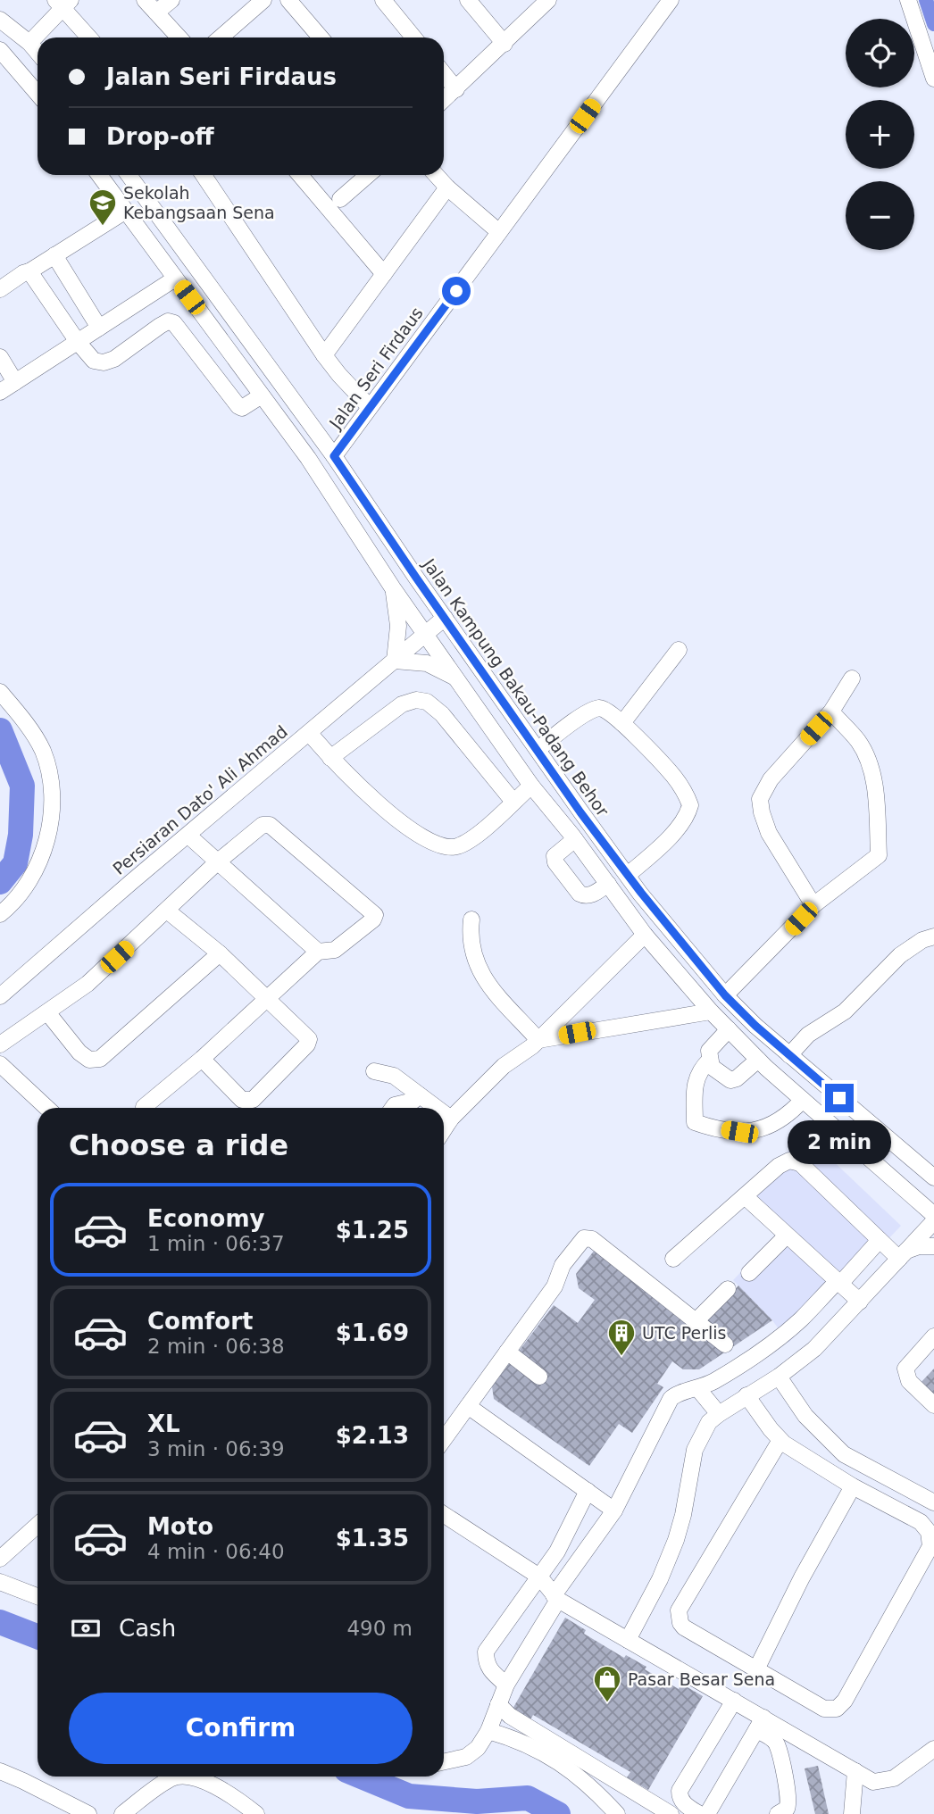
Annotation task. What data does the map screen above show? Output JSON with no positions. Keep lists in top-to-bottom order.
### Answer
{
  "streets": {
    "street": ["Jalan Seri Firdaus", "Jalan Kampung Bakau-Padang Behor", "Persiaran Dato' Ali Ahmad"]
  },
  "crossings": [
    ["Jalan Seri Firdaus", "Jalan Kampung Bakau-Padang Behor"],
    ["Jalan Kampung Bakau-Padang Behor", "Persiaran Dato' Ali Ahmad"]
  ],
  "places": {
    "school or university": ["Sekolah Kebangsaan Sena"],
    "building": ["UTC Perlis"],
    "shop": ["Pasar Besar Sena"]
  },
  "page": {
    "map_buttons": ["+", "−"],
    "banner": ["Jalan Seri Firdaus", "Drop-off"],
    "heading": "Choose a ride",
    "bubble": "2 min",
    "list": [
      {
        "name": "Economy",
        "note": "1 min · 06:37",
        "value": "$1.25"
      },
      {
        "name": "Comfort",
        "note": "2 min · 06:38",
        "value": "$1.69"
      },
      {
        "name": "XL",
        "note": "3 min · 06:39",
        "value": "$2.13"
      },
      {
        "name": "Moto",
        "note": "4 min · 06:40",
        "value": "$1.35"
      }
    ],
    "pay": ["Cash", "490 m"],
    "buttons": "Confirm"
  }
}
